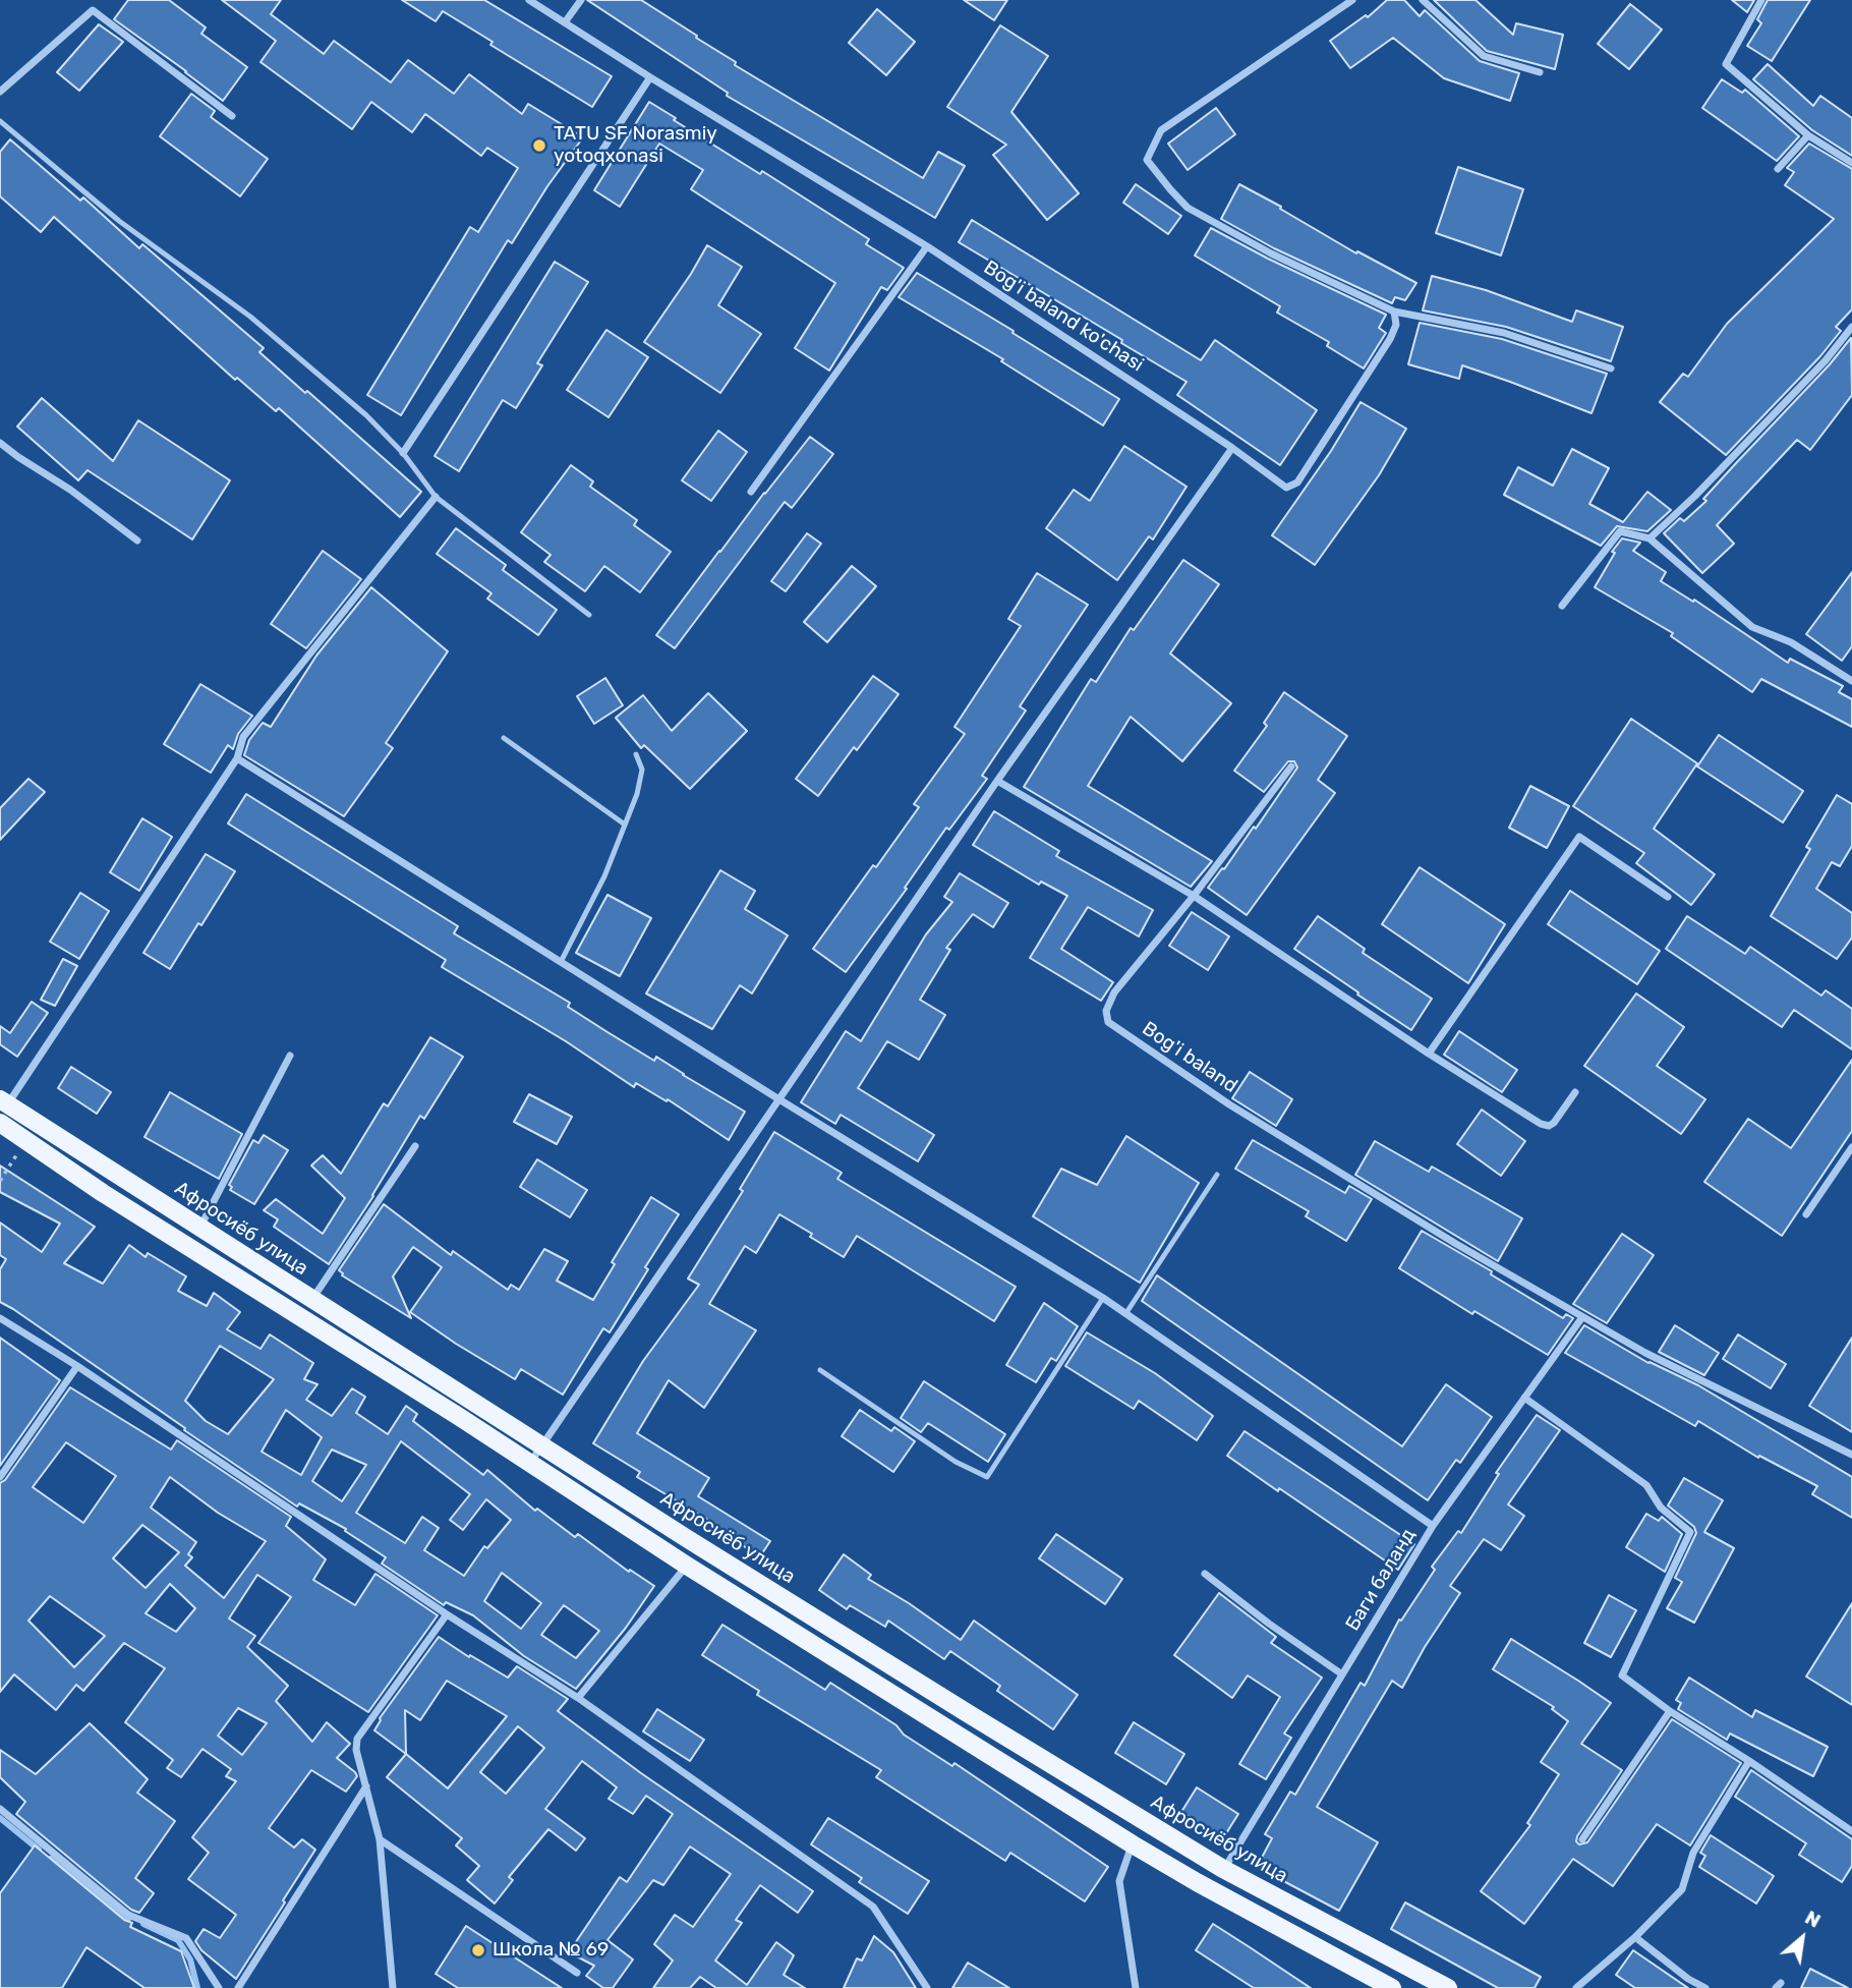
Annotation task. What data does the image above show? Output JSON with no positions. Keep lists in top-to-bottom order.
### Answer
{
  "streets": {
    "main road": ["Афросиёб улица"],
    "street": ["Bog'i baland ko'chasi", "Bog'i baland", "Баги баланд"]
  },
  "crossings": [
    ["Bog'i baland", "Баги баланд"],
    ["Афросиёб улица", "Баги баланд"]
  ],
  "places": ["TATU SF Norasmiy yotoqxonasi", "Школа № 69"],
  "north": "top right"
}
